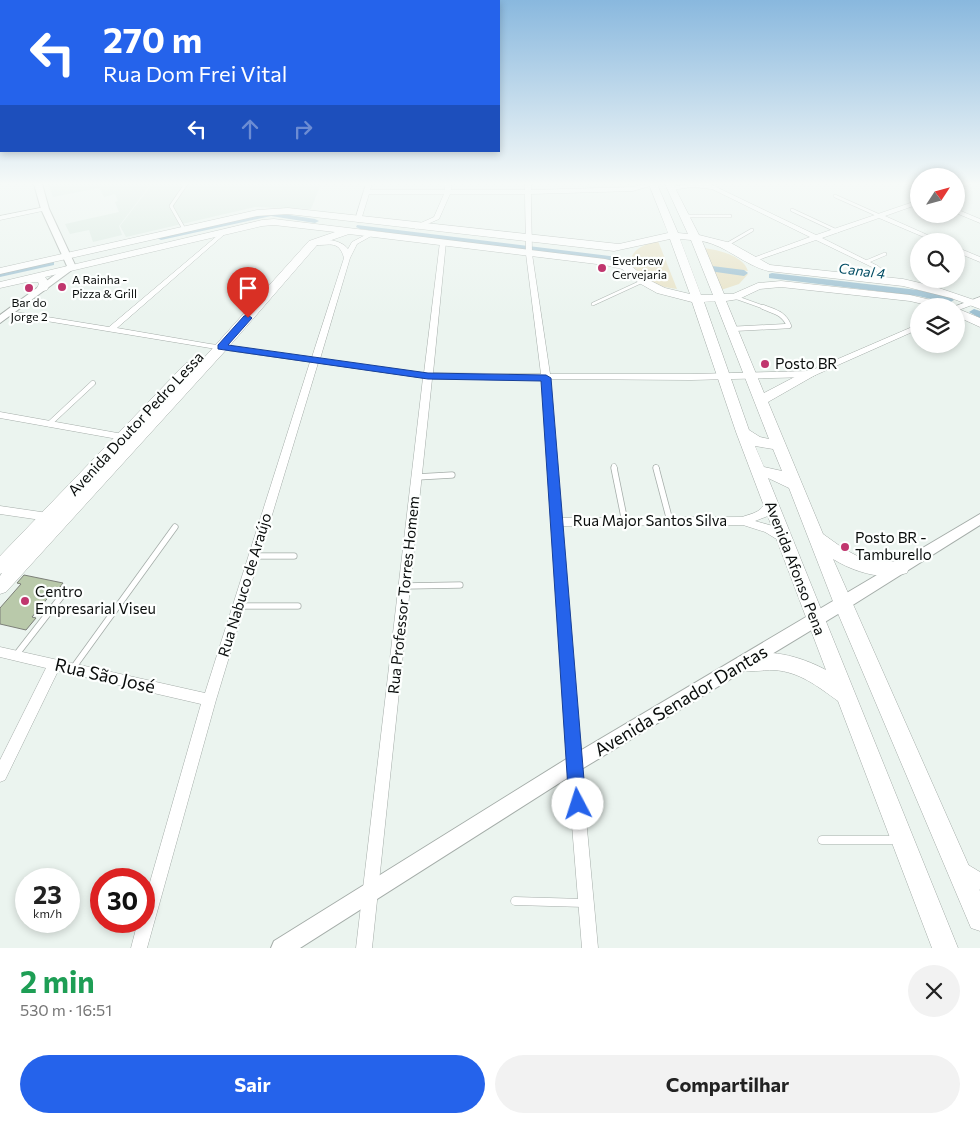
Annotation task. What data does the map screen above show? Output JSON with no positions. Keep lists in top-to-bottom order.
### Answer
{
  "streets": {
    "main road": ["Avenida Doutor Pedro Lessa", "Avenida Afonso Pena"],
    "street": [
      "Rua Major Santos Silva",
      "Rua Nabuco de Araújo",
      "Rua Professor Torres Homem",
      "Rua São José",
      "Avenida Senador Dantas"
    ]
  },
  "crossings": [
    ["Rua Major Santos Silva", "Avenida Afonso Pena"],
    ["Avenida Afonso Pena", "Avenida Senador Dantas"],
    ["Rua Nabuco de Araújo", "Rua São José"],
    ["Rua Professor Torres Homem", "Avenida Senador Dantas"]
  ],
  "water": ["Canal 4"],
  "places": [
    "Everbrew Cervejaria",
    "A Rainha - Pizza & Grill",
    "Bar do Jorge 2",
    "Posto BR",
    "Posto BR - Tamburello",
    "Centro Empresarial Viseu"
  ],
  "north": "top right",
  "page": {
    "turn": ["270 m", "Rua Dom Frei Vital"],
    "speed": "23 km/h",
    "limit": "30",
    "heading": ["2 min", "530 m · 16:51"],
    "buttons": ["Sair", "Compartilhar"]
  }
}
